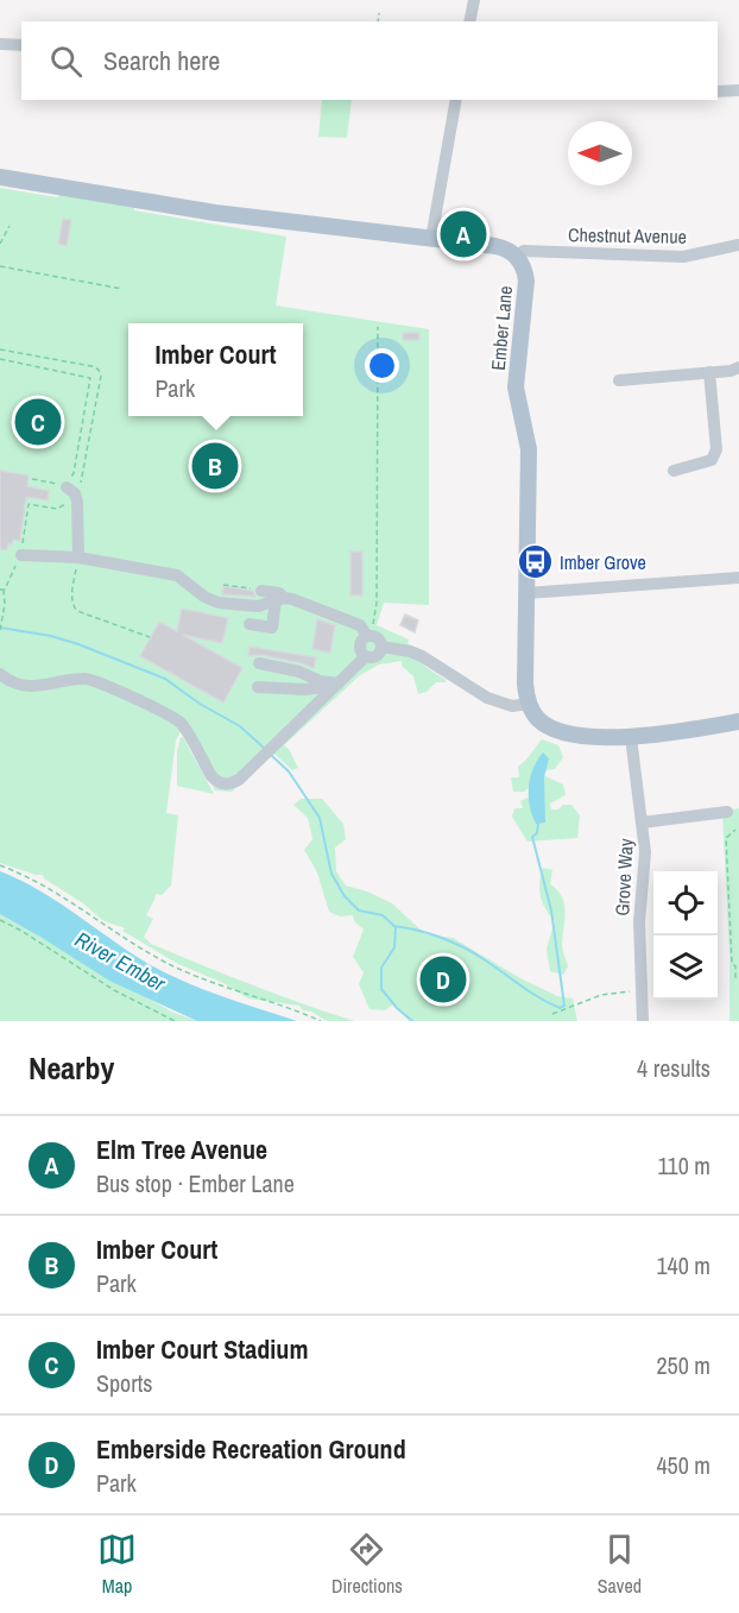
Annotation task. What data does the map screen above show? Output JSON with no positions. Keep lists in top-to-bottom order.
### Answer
{
  "streets": {
    "main road": ["Ember Lane"],
    "street": ["Chestnut Avenue", "Grove Way"]
  },
  "crossings": [
    ["Chestnut Avenue", "Ember Lane"]
  ],
  "water": ["River Ember"],
  "places": {
    "bus stop": ["Imber Grove"]
  },
  "north": "left",
  "page": {
    "search": "Search here",
    "pins": [
      "A",
      "C",
      "B",
      "D"
    ],
    "popup": ["Imber Court", "Park"],
    "heading": ["Nearby", "4 results"],
    "list": [
      {
        "mark": "A",
        "name": "Elm Tree Avenue",
        "note": "Bus stop · Ember Lane",
        "value": "110 m"
      },
      {
        "mark": "B",
        "name": "Imber Court",
        "note": "Park",
        "value": "140 m"
      },
      {
        "mark": "C",
        "name": "Imber Court Stadium",
        "note": "Sports",
        "value": "250 m"
      },
      {
        "mark": "D",
        "name": "Emberside Recreation Ground",
        "note": "Park",
        "value": "450 m"
      }
    ],
    "nav": ["Map", "Directions", "Saved"]
  }
}
